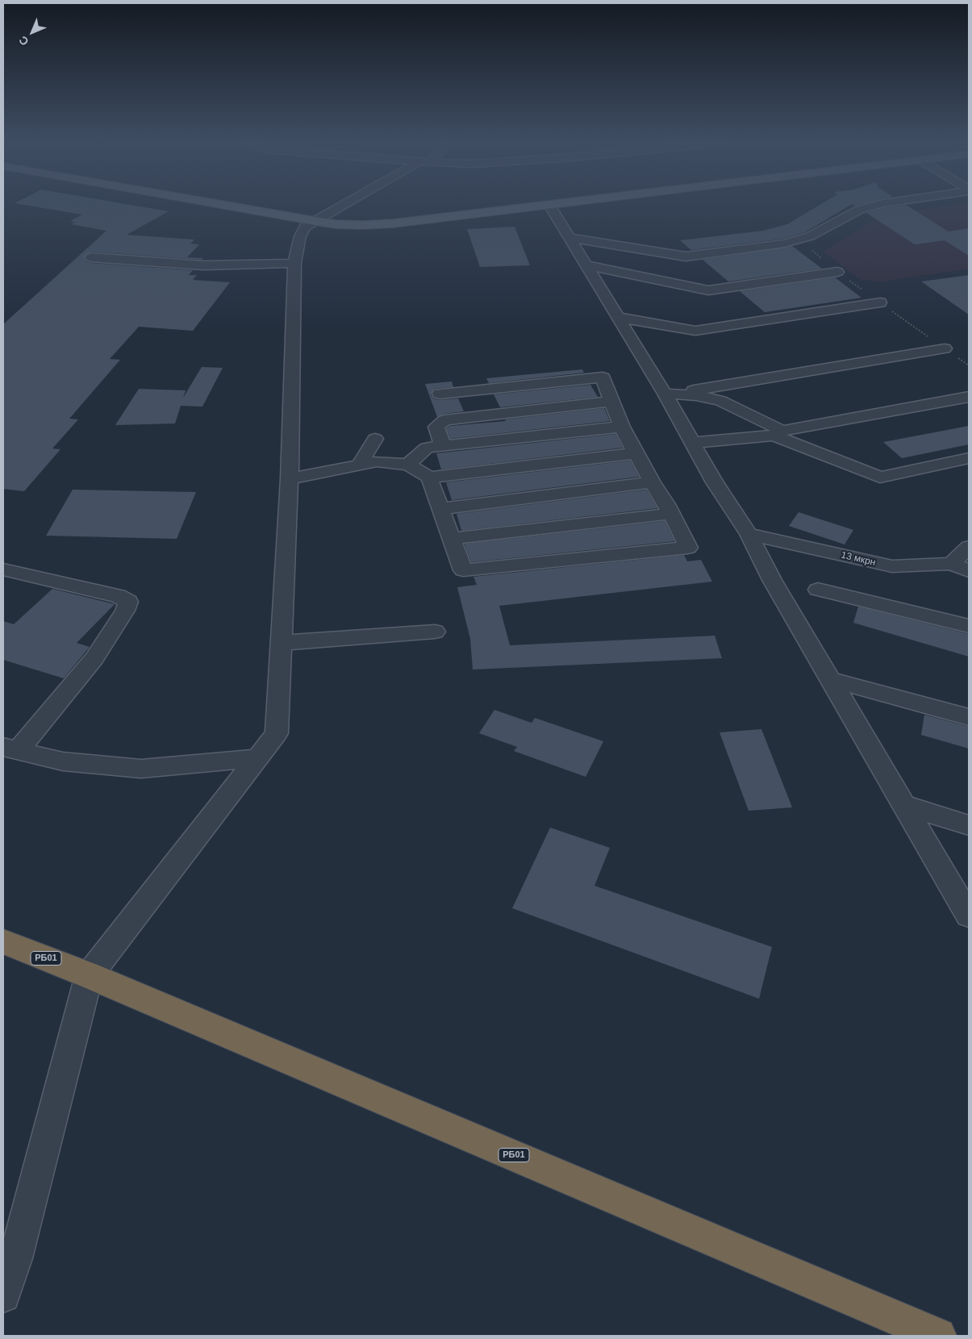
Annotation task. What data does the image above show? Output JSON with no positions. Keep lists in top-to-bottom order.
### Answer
{
  "streets": {
    "highway": ["РБ01"],
    "street": ["13 мкрн"]
  },
  "north": "bottom left"
}
